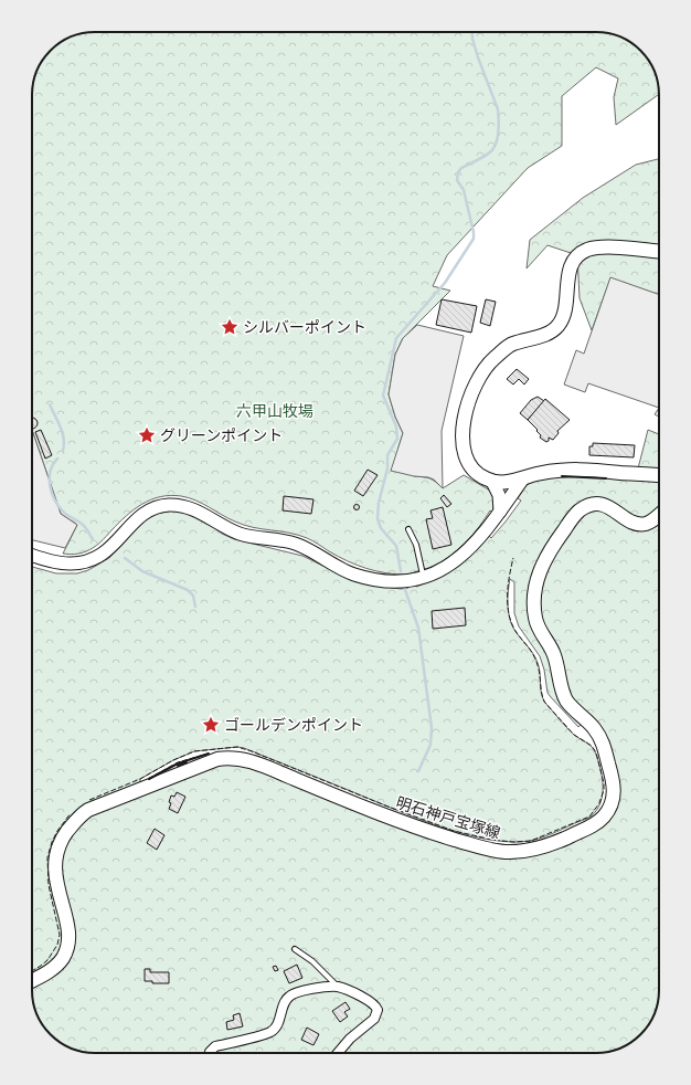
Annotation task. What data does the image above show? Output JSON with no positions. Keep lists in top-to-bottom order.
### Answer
{
  "streets": {
    "main road": ["明石神戸宝塚線"]
  },
  "parks": ["六甲山牧場"],
  "places": {
    "place": ["シルバーポイント", "グリーンポイント", "ゴールデンポイント"]
  }
}
